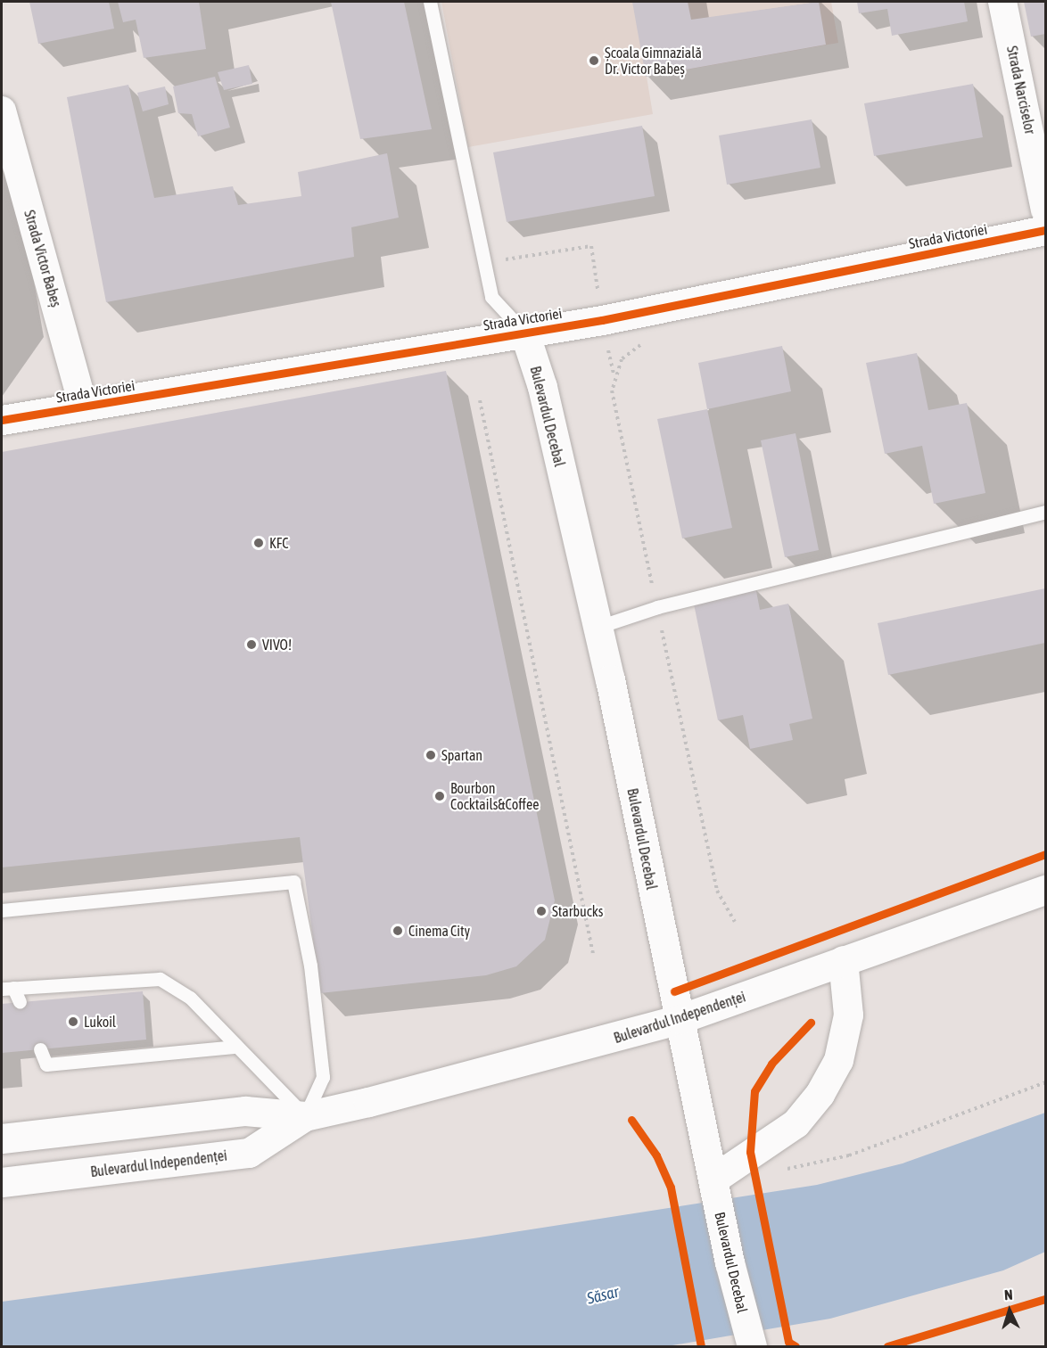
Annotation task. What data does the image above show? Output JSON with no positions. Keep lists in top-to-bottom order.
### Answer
{
  "streets": {
    "main road": ["Strada Victoriei", "Bulevardul Decebal", "Bulevardul Independenței"],
    "street": ["Strada Narciselor", "Strada Victor Babeș"]
  },
  "crossings": [
    ["Strada Victoriei", "Strada Victor Babeș"],
    ["Strada Victoriei", "Bulevardul Decebal"],
    ["Bulevardul Decebal", "Bulevardul Independenței"]
  ],
  "water": ["Săsar"],
  "places": [
    "Școala Gimnazială Dr. Victor Babeș",
    "KFC",
    "VIVO!",
    "Spartan",
    "Bourbon Cocktails&Coffee",
    "Starbucks",
    "Cinema City",
    "Lukoil"
  ],
  "north": "top"
}
